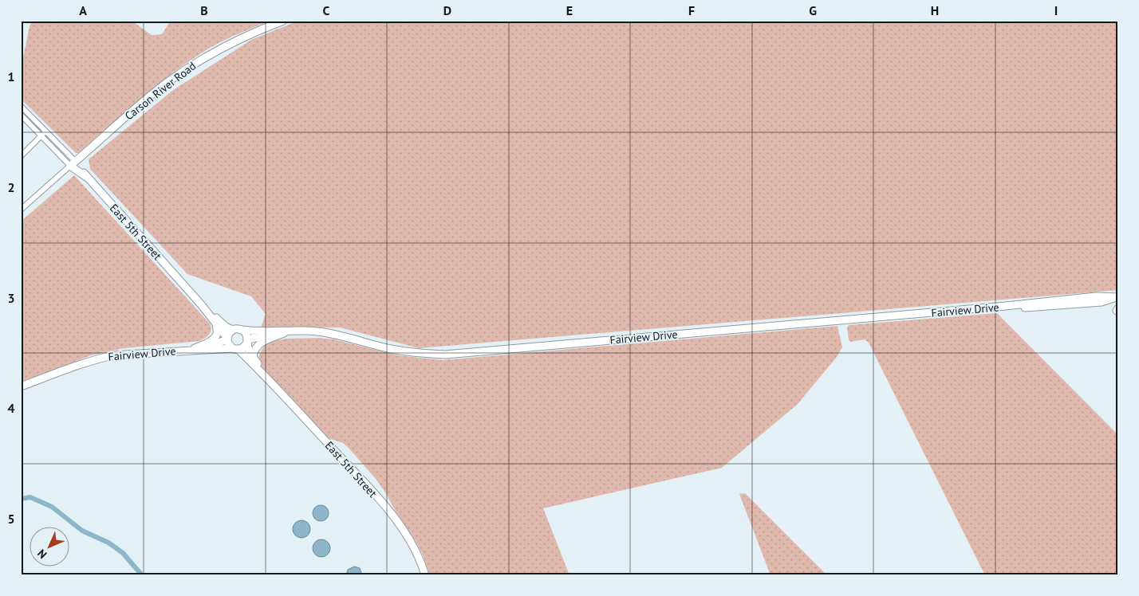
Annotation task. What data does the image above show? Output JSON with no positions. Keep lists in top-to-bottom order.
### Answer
{
  "streets": {
    "main road": ["Carson River Road", "East 5th Street", "Fairview Drive"]
  },
  "crossings": [
    ["Carson River Road", "East 5th Street"],
    ["East 5th Street", "Fairview Drive"]
  ],
  "north": "bottom left",
  "grid": {
    "columns": [
      "A",
      "B",
      "C",
      "D",
      "E",
      "F",
      "G",
      "H",
      "I"
    ],
    "rows": [
      "1",
      "2",
      "3",
      "4",
      "5"
    ]
  }
}
